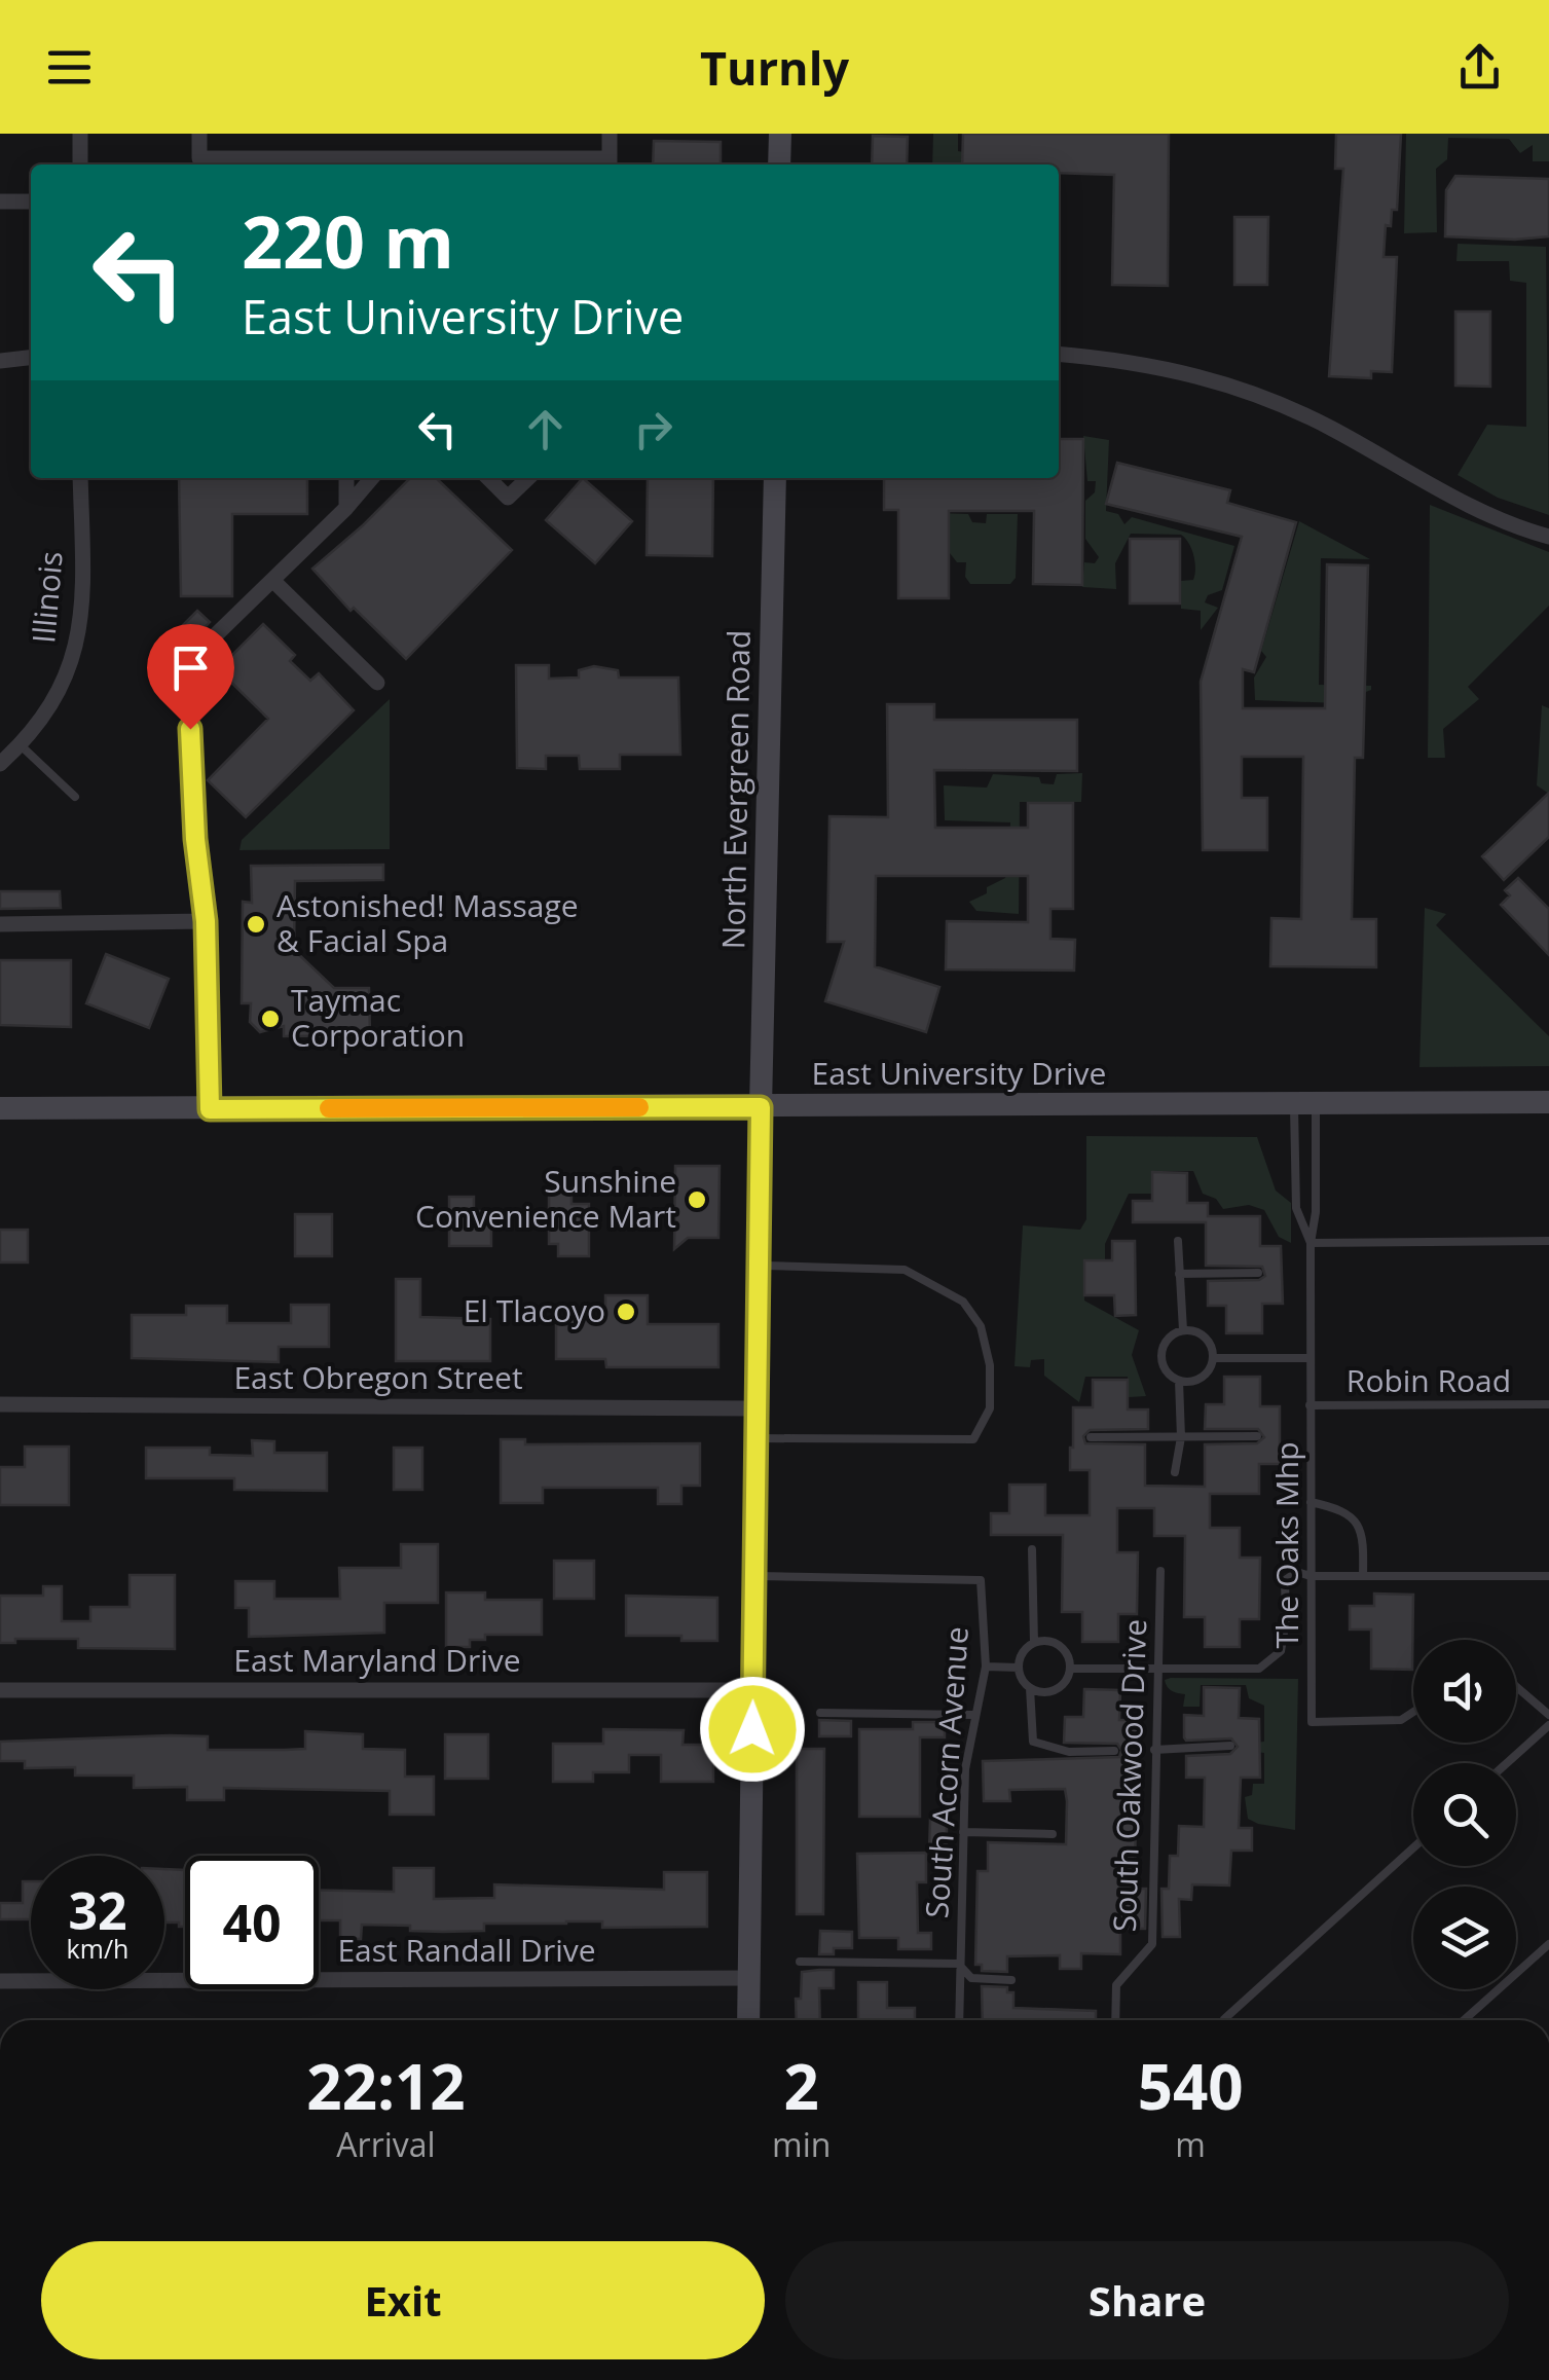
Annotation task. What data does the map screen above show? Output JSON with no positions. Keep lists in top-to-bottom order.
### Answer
{
  "streets": {
    "street": [
      "Illinois",
      "North Evergreen Road",
      "East University Drive",
      "East Obregon Street",
      "East Maryland Drive",
      "East Randall Drive"
    ],
    "lane": [
      "Robin Road",
      "The Oaks Mhp",
      "South Acorn Avenue",
      "South Oakwood Drive"
    ]
  },
  "crossings": [
    ["North Evergreen Road", "East University Drive"],
    ["North Evergreen Road", "East Obregon Street"],
    ["North Evergreen Road", "East Maryland Drive"],
    ["North Evergreen Road", "South Acorn Avenue"],
    ["North Evergreen Road", "East Randall Drive"],
    ["East University Drive", "The Oaks Mhp"],
    ["Robin Road", "The Oaks Mhp"]
  ],
  "places": [
    "Astonished! Massage & Facial Spa",
    "Taymac Corporation",
    "Sunshine Convenience Mart",
    "El Tlacoyo"
  ],
  "page": {
    "header": "Turnly",
    "turn": ["220 m", "East University Drive"],
    "speed": "32 km/h",
    "limit": "40",
    "eta": [
      "22:12",
      "Arrival",
      "2",
      "min",
      "540",
      "m"
    ],
    "buttons": ["Exit", "Share"]
  }
}
